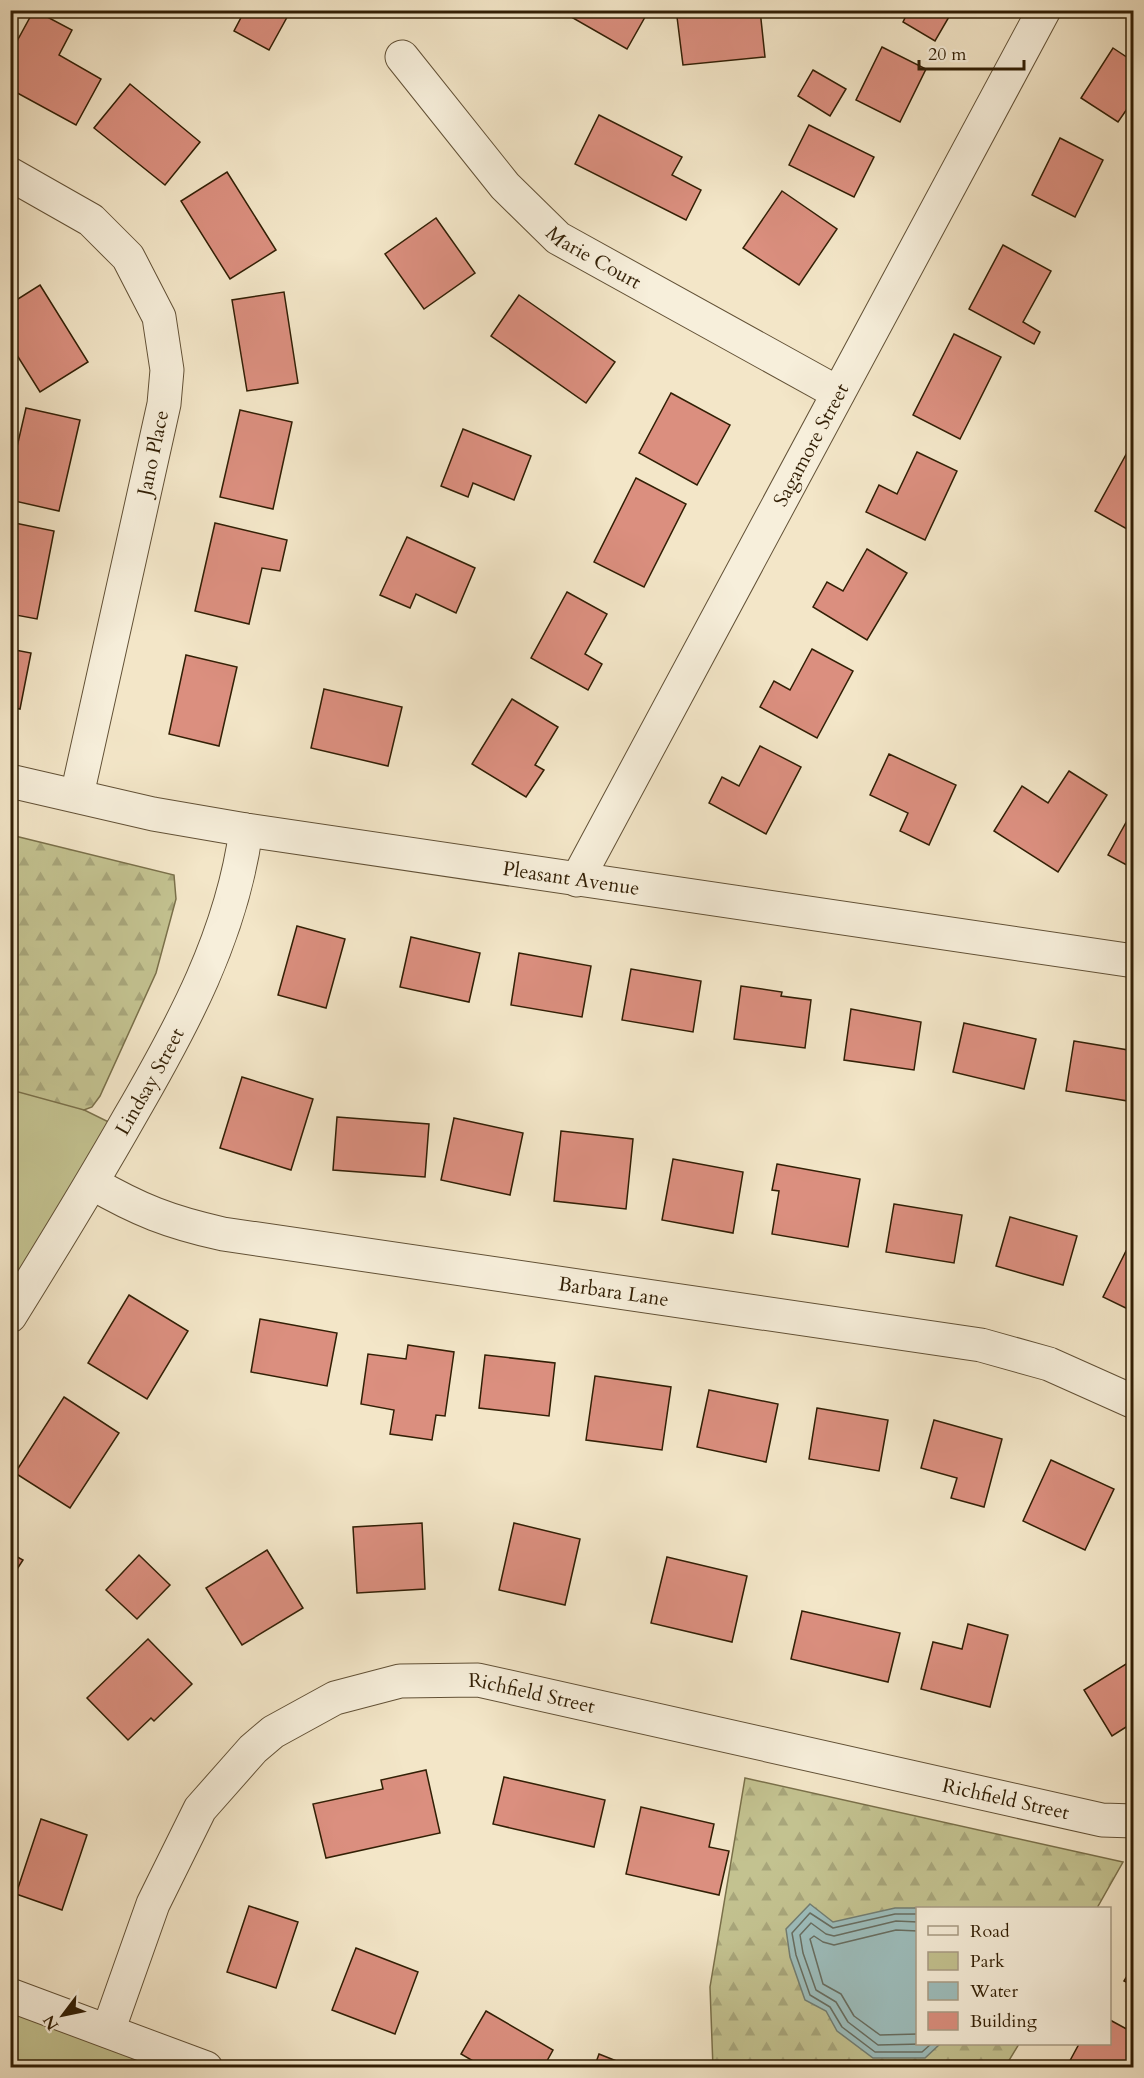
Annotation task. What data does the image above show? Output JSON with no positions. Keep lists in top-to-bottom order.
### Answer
{
  "streets": {
    "street": [
      "Marie Court",
      "Sagamore Street",
      "Jano Place",
      "Pleasant Avenue",
      "Lindsay Street",
      "Barbara Lane",
      "Richfield Street"
    ]
  },
  "crossings": [
    ["Marie Court", "Sagamore Street"],
    ["Sagamore Street", "Pleasant Avenue"],
    ["Jano Place", "Pleasant Avenue"],
    ["Pleasant Avenue", "Lindsay Street"],
    ["Lindsay Street", "Barbara Lane"]
  ],
  "legend": [
    "Road",
    "Park",
    "Water",
    "Building"
  ],
  "scale_bar": "20 m",
  "north": "bottom left"
}
